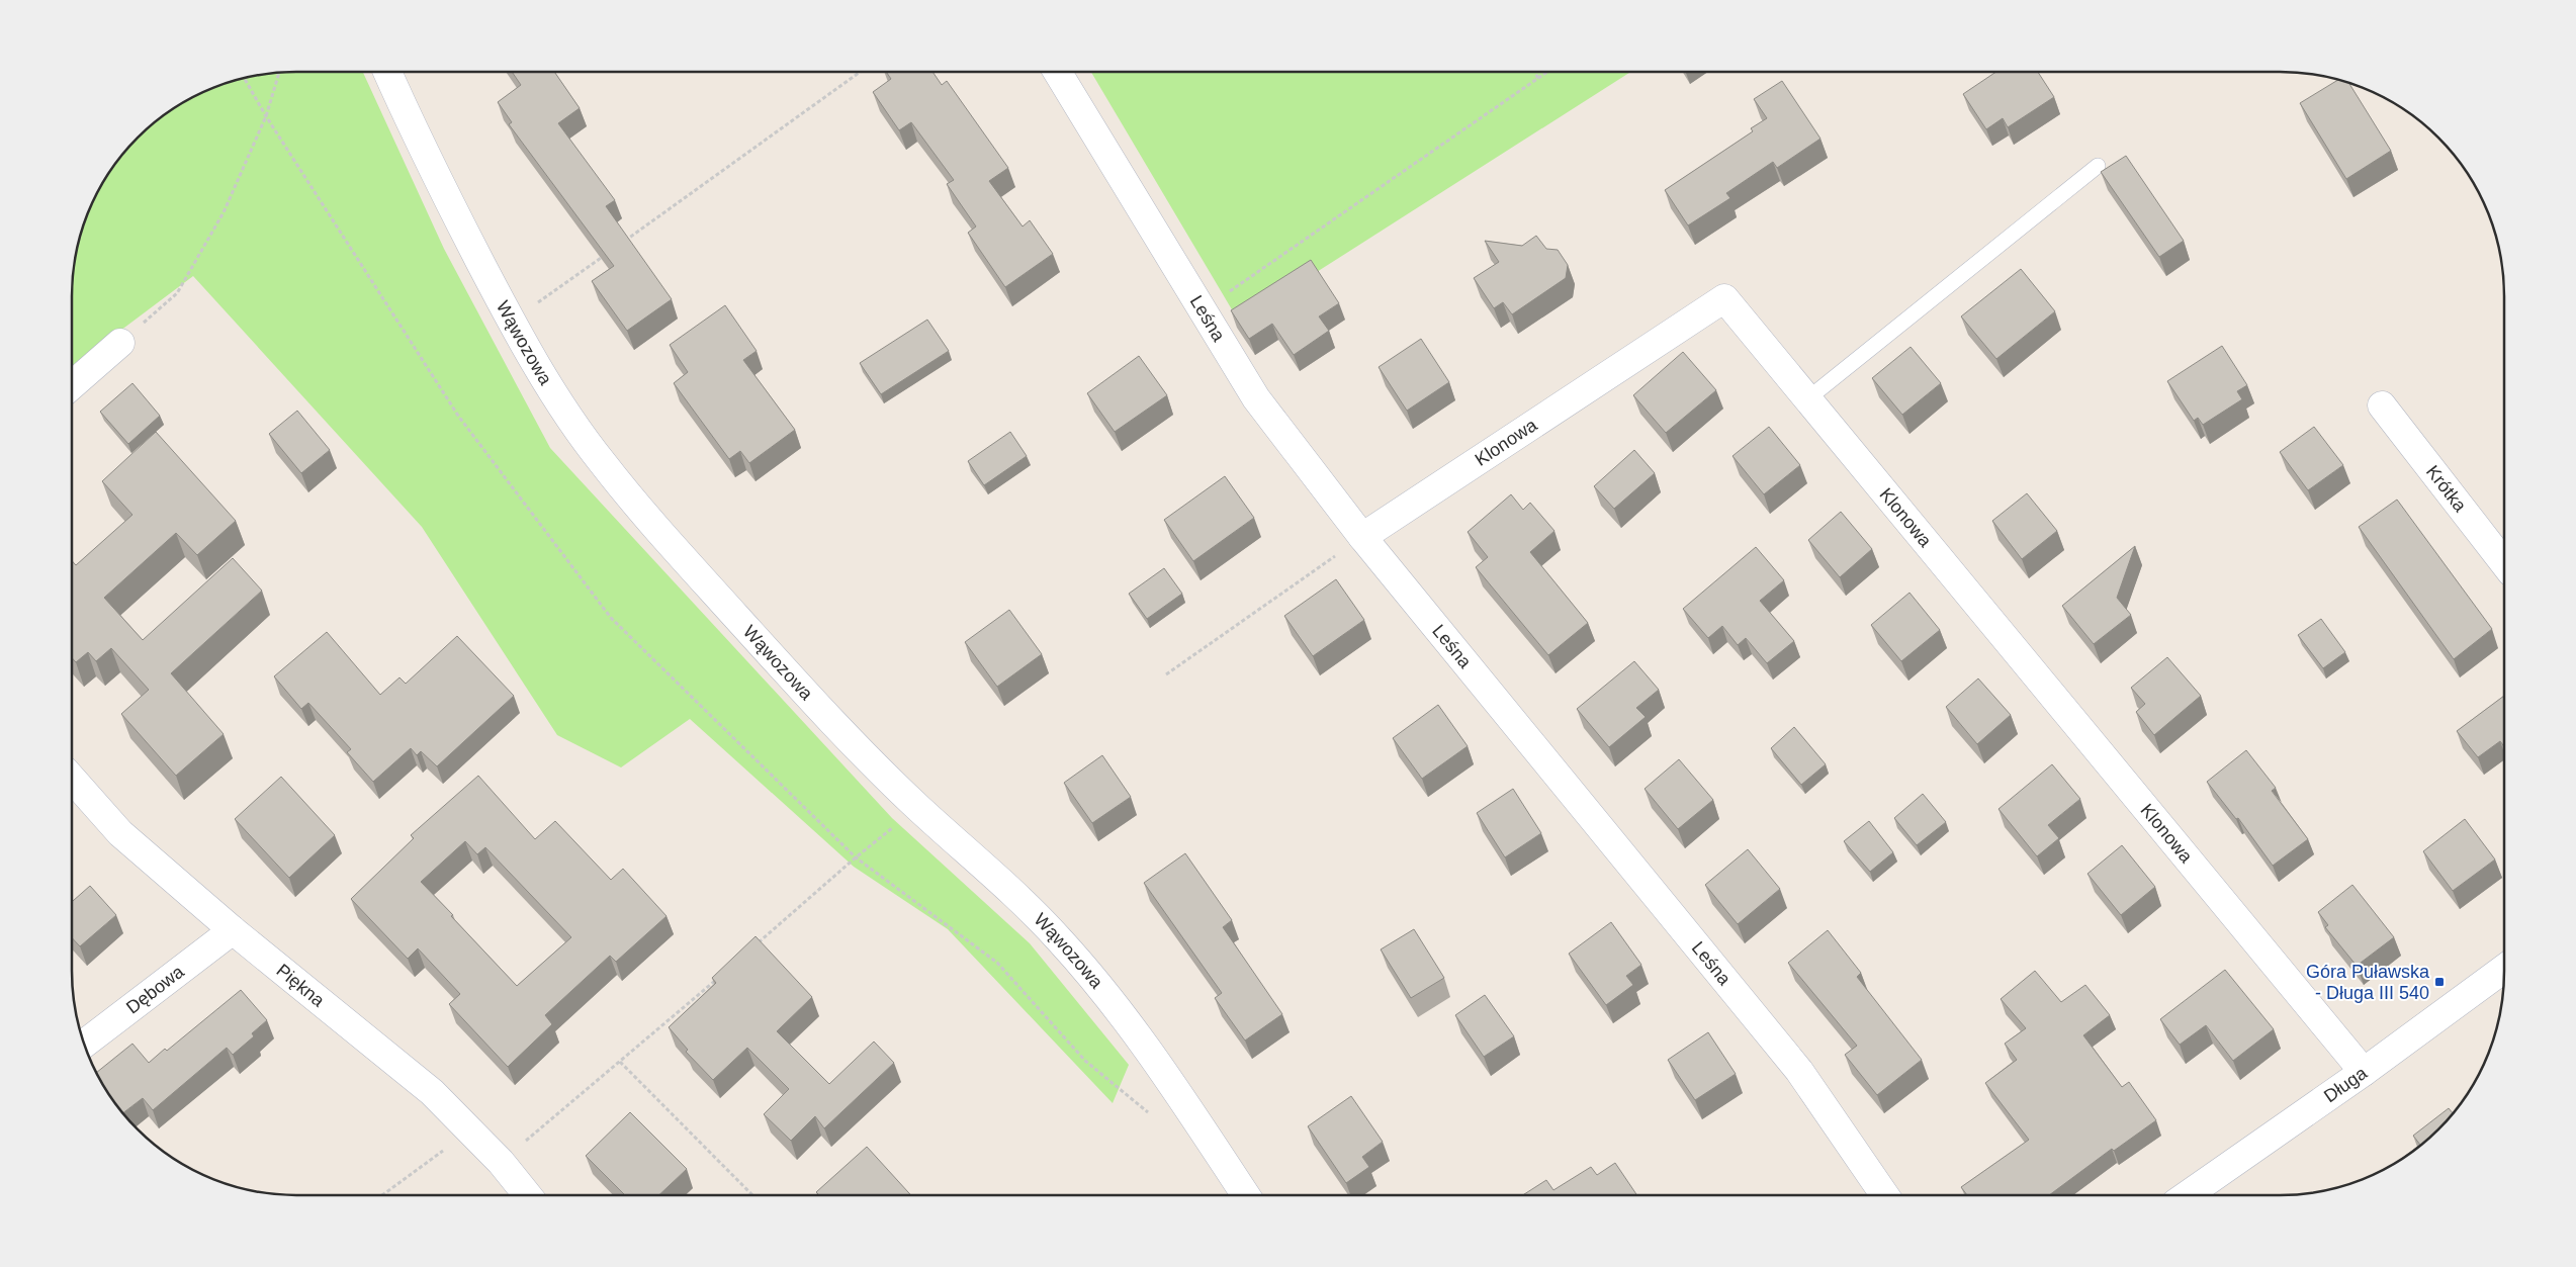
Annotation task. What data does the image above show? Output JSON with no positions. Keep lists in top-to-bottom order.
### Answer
{
  "streets": {
    "street": [
      "Leśna",
      "Wąwozowa",
      "Klonowa",
      "Krótka",
      "Piękna",
      "Dębowa",
      "Długa"
    ]
  },
  "crossings": [
    ["Leśna", "Klonowa"],
    ["Klonowa", "Długa"],
    ["Piękna", "Dębowa"]
  ],
  "places": {
    "transit": ["Góra Puławska - Długa III 540"]
  }
}
